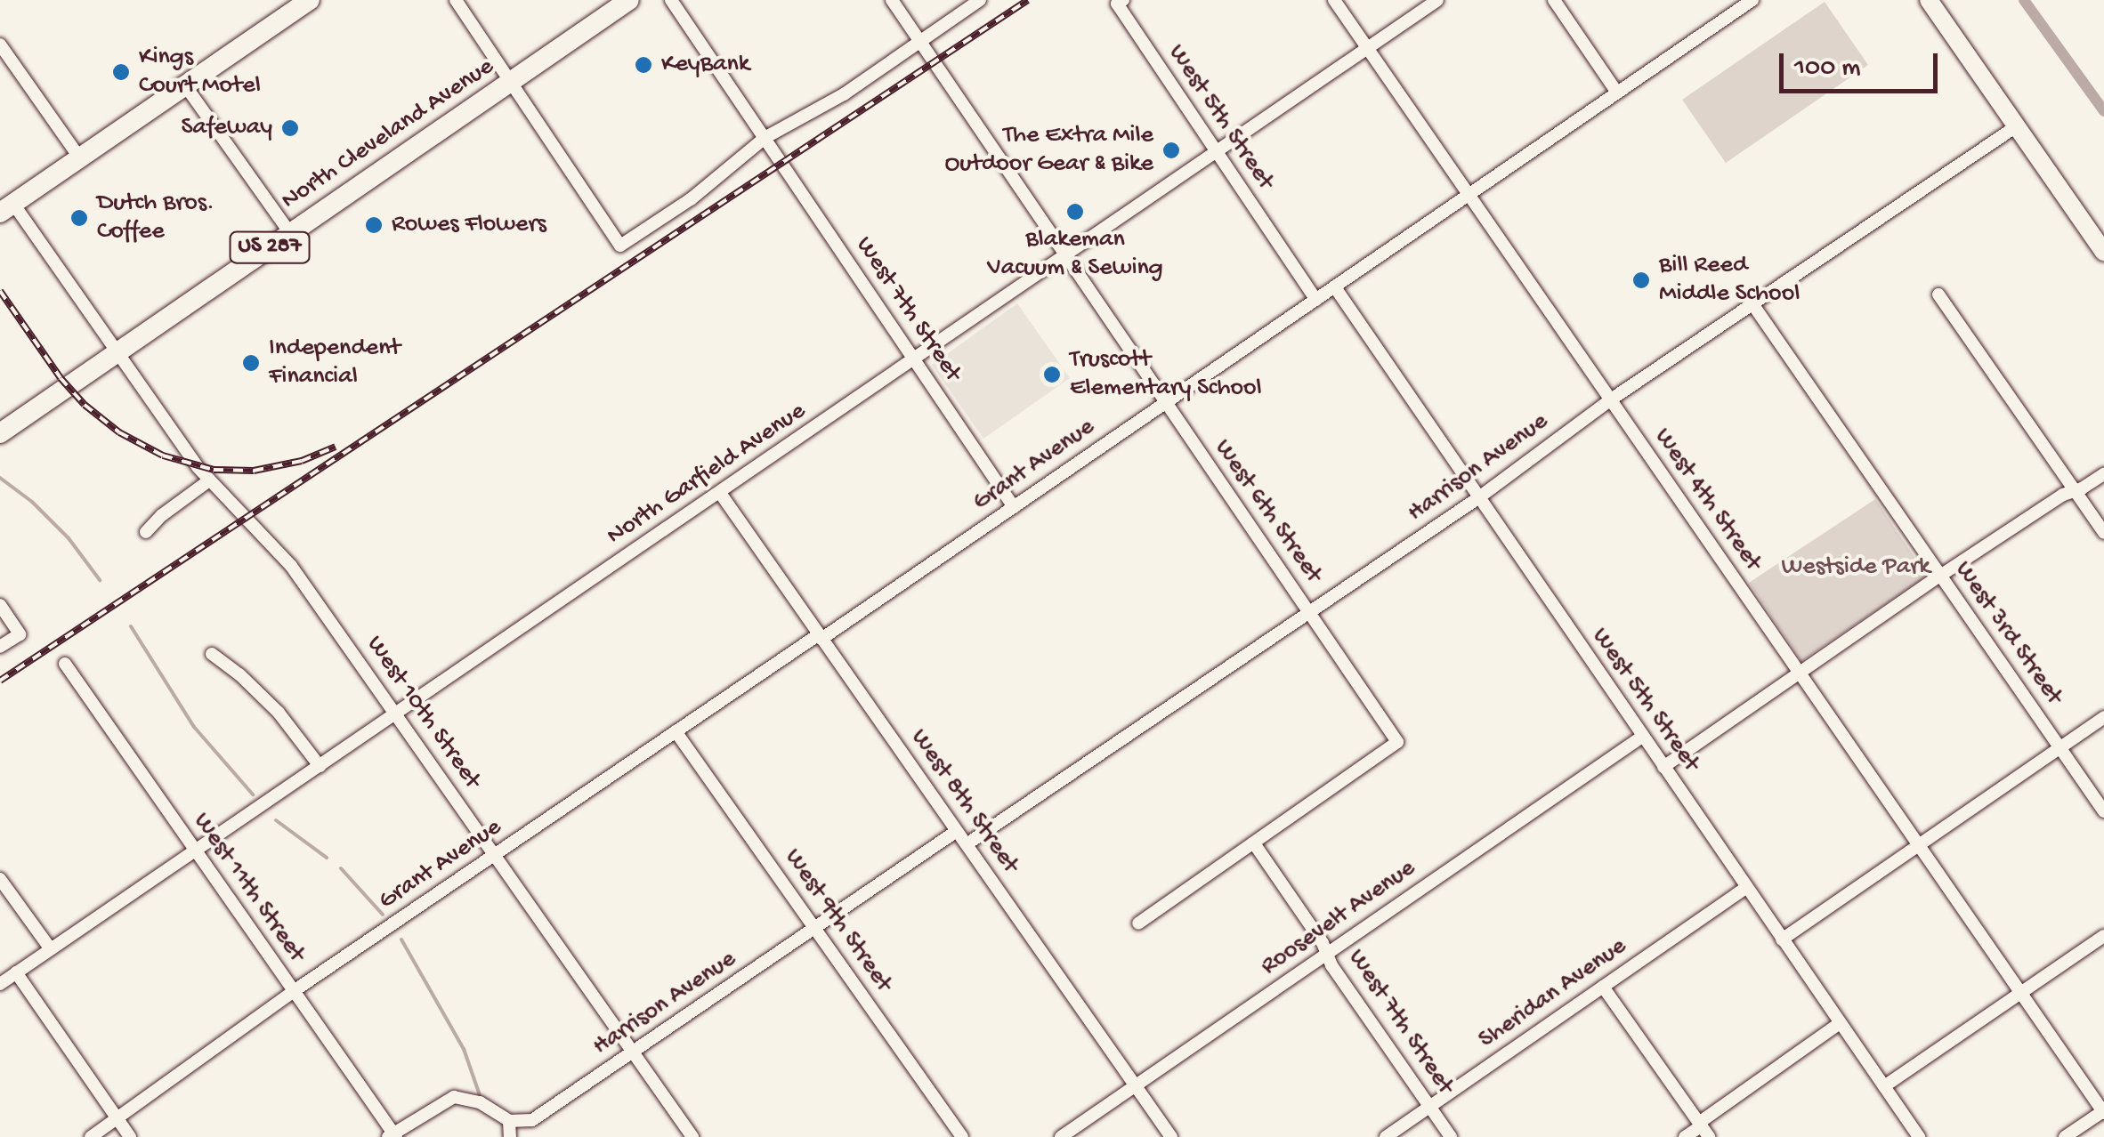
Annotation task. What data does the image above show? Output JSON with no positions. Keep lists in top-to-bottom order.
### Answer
{
  "streets": {
    "highway": ["North Cleveland Avenue", "US 287"],
    "street": [
      "West 5th Street",
      "West 7th Street",
      "Grant Avenue",
      "Harrison Avenue",
      "North Garfield Avenue",
      "West 4th Street",
      "West 6th Street",
      "West 3rd Street",
      "West 10th Street",
      "West 8th Street",
      "West 11th Street",
      "Roosevelt Avenue",
      "West 9th Street",
      "Sheridan Avenue"
    ]
  },
  "crossings": [
    ["West 5th Street", "Grant Avenue"],
    ["West 5th Street", "Harrison Avenue"],
    ["West 5th Street", "North Garfield Avenue"],
    ["West 5th Street", "Roosevelt Avenue"],
    ["West 5th Street", "Sheridan Avenue"],
    ["North Cleveland Avenue", "West 10th Street"],
    ["West 7th Street", "Grant Avenue"],
    ["West 7th Street", "North Garfield Avenue"],
    ["West 7th Street", "West 6th Street"],
    ["West 7th Street", "Roosevelt Avenue"],
    ["West 7th Street", "Sheridan Avenue"],
    ["Grant Avenue", "West 6th Street"],
    ["Grant Avenue", "West 10th Street"],
    ["Grant Avenue", "West 8th Street"],
    ["Grant Avenue", "West 11th Street"],
    ["Grant Avenue", "West 9th Street"],
    ["Harrison Avenue", "West 4th Street"],
    ["Harrison Avenue", "West 6th Street"],
    ["Harrison Avenue", "West 3rd Street"],
    ["Harrison Avenue", "West 10th Street"],
    ["Harrison Avenue", "West 8th Street"],
    ["Harrison Avenue", "West 9th Street"],
    ["North Garfield Avenue", "West 4th Street"],
    ["North Garfield Avenue", "West 6th Street"],
    ["North Garfield Avenue", "West 10th Street"],
    ["North Garfield Avenue", "West 8th Street"],
    ["North Garfield Avenue", "West 11th Street"],
    ["West 8th Street", "Roosevelt Avenue"]
  ],
  "parks": ["Westside Park"],
  "places": [
    "KeyBank",
    "Kings Court Motel",
    "Safeway",
    "The Extra Mile Outdoor Gear & Bike",
    "Blakeman Vacuum & Sewing",
    "Dutch Bros. Coffee",
    "Rowes Flowers",
    "Bill Reed Middle School",
    "Independent Financial",
    "Truscott Elementary School"
  ],
  "scale_bar": "100 m"
}
